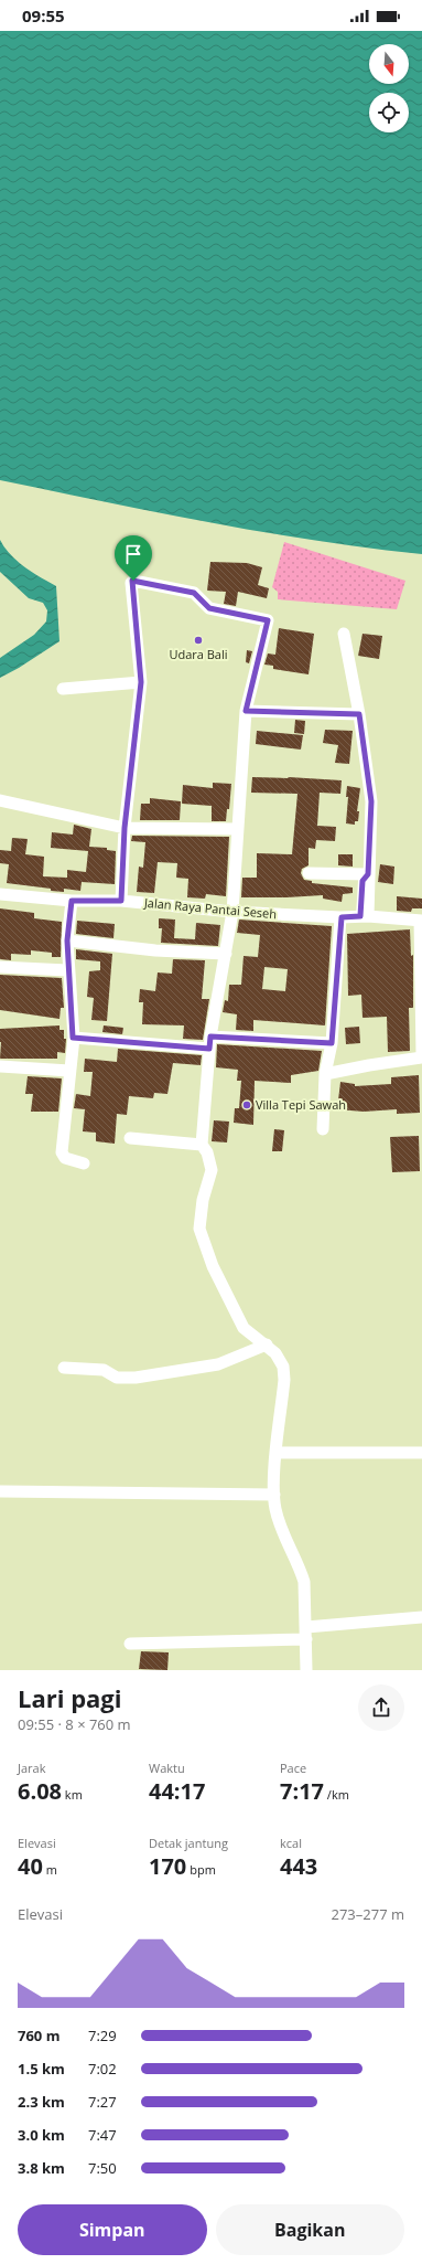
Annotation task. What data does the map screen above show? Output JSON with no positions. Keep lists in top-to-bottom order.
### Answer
{
  "streets": {
    "street": ["Jalan Raya Pantai Seseh"]
  },
  "places": ["Udara Bali", "Villa Tepi Sawah"],
  "north": "bottom",
  "page": {
    "status": "09:55",
    "heading": ["Lari pagi", "09:55 · 8 × 760 m"],
    "stats": [
      ["Jarak", "6.08 km"],
      ["Waktu", "44:17"],
      ["Pace", "7:17 /km"],
      ["Elevasi", "40 m"],
      ["Detak jantung", "170 bpm"],
      ["kcal", "443"]
    ],
    "chart": ["Elevasi", "273–277 m"],
    "list": [
      {
        "name": "760 m",
        "note": "7:29"
      },
      {
        "name": "1.5 km",
        "note": "7:02"
      },
      {
        "name": "2.3 km",
        "note": "7:27"
      },
      {
        "name": "3.0 km",
        "note": "7:47"
      },
      {
        "name": "3.8 km",
        "note": "7:50"
      }
    ],
    "buttons": ["Simpan", "Bagikan"]
  }
}
